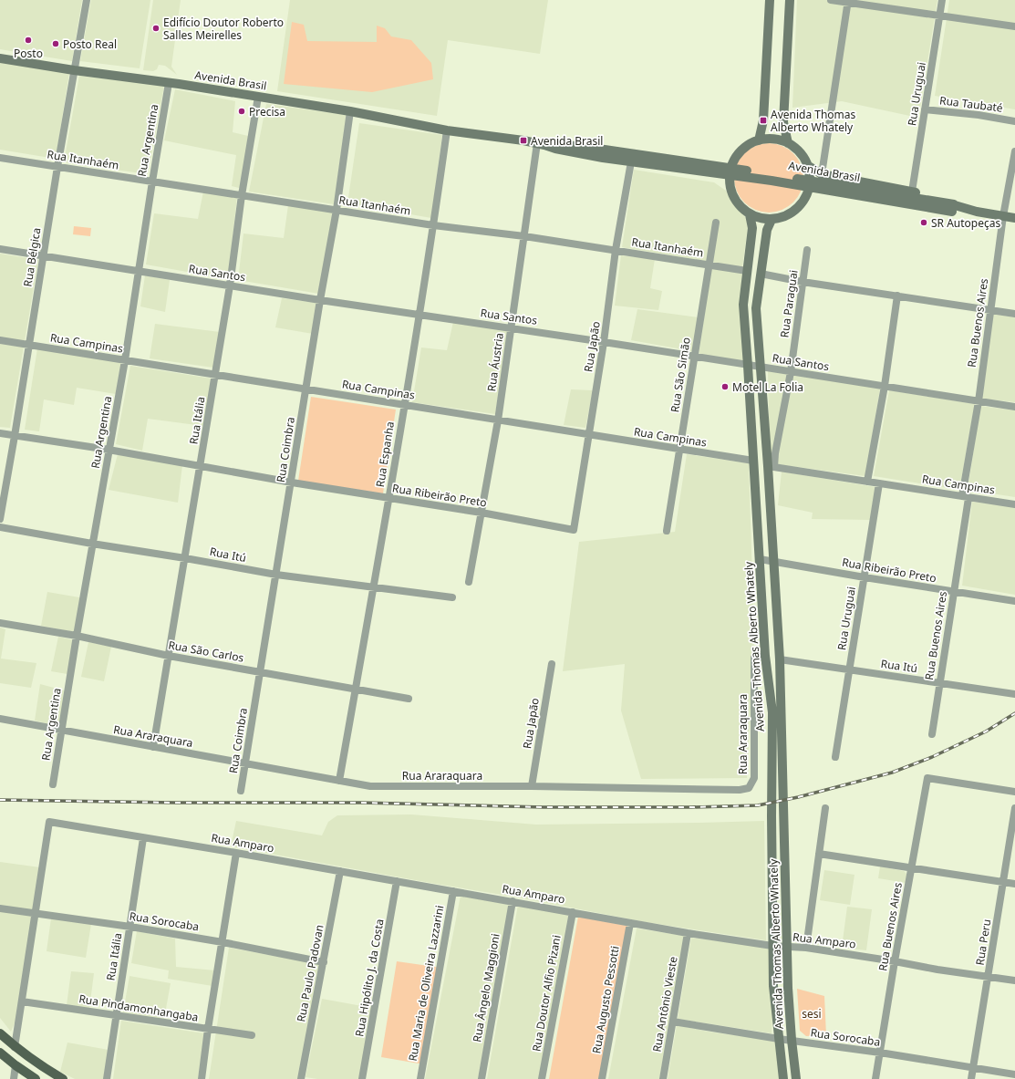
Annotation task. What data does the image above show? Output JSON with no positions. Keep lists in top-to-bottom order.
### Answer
{
  "streets": {
    "main road": ["Avenida Brasil", "Avenida Thomas Alberto Whately"],
    "street": [
      "Rua Uruguai",
      "Rua Taubaté",
      "Rua Argentina",
      "Rua Itanhaém",
      "Rua Bélgica",
      "Rua Santos",
      "Rua Paraguai",
      "Rua Buenos Aires",
      "Rua Campinas",
      "Rua Japão",
      "Rua Áustria",
      "Rua São Simão",
      "Rua Itália",
      "Rua Coimbra",
      "Rua Espanha",
      "Rua Ribeirão Preto",
      "Rua Itú",
      "Rua São Carlos",
      "Rua Araraquara",
      "Rua Amparo",
      "Rua Sorocaba",
      "Rua Peru",
      "Rua Paulo Padovan",
      "Rua Hipólito J. da Costa",
      "Rua Maria de Oliveira Lazzarini",
      "Rua Ângelo Maggioni",
      "Rua Doutor Alfio Pizani",
      "Rua Augusto Pessotti",
      "Rua Antônio Vieste",
      "Rua Pindamonhangaba"
    ]
  },
  "crossings": [
    ["Avenida Brasil", "Rua Uruguai"],
    ["Avenida Brasil", "Rua Argentina"],
    ["Avenida Brasil", "Rua Bélgica"],
    ["Avenida Brasil", "Rua Buenos Aires"],
    ["Avenida Brasil", "Rua Japão"],
    ["Avenida Brasil", "Rua Áustria"],
    ["Avenida Brasil", "Rua Itália"],
    ["Avenida Brasil", "Rua Coimbra"],
    ["Avenida Brasil", "Rua Espanha"],
    ["Avenida Brasil", "Avenida Thomas Alberto Whately"],
    ["Rua Uruguai", "Rua Taubaté"],
    ["Rua Uruguai", "Rua Campinas"],
    ["Rua Uruguai", "Rua Ribeirão Preto"],
    ["Rua Uruguai", "Rua Itú"],
    ["Rua Argentina", "Rua Itanhaém"],
    ["Rua Argentina", "Rua Santos"],
    ["Rua Argentina", "Rua Campinas"],
    ["Rua Argentina", "Rua Ribeirão Preto"],
    ["Rua Argentina", "Rua Itú"],
    ["Rua Argentina", "Rua São Carlos"],
    ["Rua Argentina", "Rua Araraquara"],
    ["Rua Itanhaém", "Rua Bélgica"],
    ["Rua Itanhaém", "Rua Japão"],
    ["Rua Itanhaém", "Rua Áustria"],
    ["Rua Itanhaém", "Rua São Simão"],
    ["Rua Itanhaém", "Rua Itália"],
    ["Rua Itanhaém", "Rua Coimbra"],
    ["Rua Itanhaém", "Rua Espanha"],
    ["Rua Itanhaém", "Avenida Thomas Alberto Whately"],
    ["Rua Bélgica", "Rua Santos"],
    ["Rua Bélgica", "Rua Campinas"],
    ["Rua Bélgica", "Rua Ribeirão Preto"],
    ["Rua Santos", "Rua Paraguai"],
    ["Rua Santos", "Rua Buenos Aires"],
    ["Rua Santos", "Rua Japão"],
    ["Rua Santos", "Rua Áustria"],
    ["Rua Santos", "Rua São Simão"],
    ["Rua Santos", "Rua Itália"],
    ["Rua Santos", "Rua Coimbra"],
    ["Rua Santos", "Rua Espanha"],
    ["Rua Santos", "Avenida Thomas Alberto Whately"],
    ["Rua Paraguai", "Rua Campinas"],
    ["Rua Paraguai", "Avenida Thomas Alberto Whately"],
    ["Rua Buenos Aires", "Rua Campinas"],
    ["Rua Buenos Aires", "Rua Ribeirão Preto"],
    ["Rua Buenos Aires", "Rua Itú"],
    ["Rua Buenos Aires", "Rua Amparo"],
    ["Rua Buenos Aires", "Rua Sorocaba"],
    ["Rua Campinas", "Rua Japão"],
    ["Rua Campinas", "Rua Áustria"],
    ["Rua Campinas", "Rua São Simão"],
    ["Rua Campinas", "Rua Itália"],
    ["Rua Campinas", "Rua Coimbra"],
    ["Rua Campinas", "Rua Espanha"],
    ["Rua Campinas", "Avenida Thomas Alberto Whately"],
    ["Rua Japão", "Rua Ribeirão Preto"],
    ["Rua Japão", "Rua Araraquara"],
    ["Rua Áustria", "Rua Ribeirão Preto"],
    ["Rua Itália", "Rua Ribeirão Preto"],
    ["Rua Itália", "Rua Itú"],
    ["Rua Itália", "Rua São Carlos"],
    ["Rua Itália", "Rua Araraquara"],
    ["Rua Itália", "Rua Amparo"],
    ["Rua Itália", "Rua Sorocaba"],
    ["Rua Itália", "Rua Pindamonhangaba"],
    ["Rua Coimbra", "Rua Ribeirão Preto"],
    ["Rua Coimbra", "Rua Itú"],
    ["Rua Coimbra", "Rua São Carlos"],
    ["Rua Coimbra", "Rua Araraquara"],
    ["Rua Espanha", "Rua Ribeirão Preto"],
    ["Rua Espanha", "Rua Itú"],
    ["Rua Espanha", "Rua São Carlos"],
    ["Rua Espanha", "Rua Araraquara"],
    ["Rua Ribeirão Preto", "Avenida Thomas Alberto Whately"],
    ["Rua Itú", "Avenida Thomas Alberto Whately"],
    ["Avenida Thomas Alberto Whately", "Rua Araraquara"],
    ["Avenida Thomas Alberto Whately", "Rua Amparo"],
    ["Avenida Thomas Alberto Whately", "Rua Sorocaba"],
    ["Rua Amparo", "Rua Sorocaba"],
    ["Rua Amparo", "Rua Peru"],
    ["Rua Amparo", "Rua Paulo Padovan"],
    ["Rua Amparo", "Rua Hipólito J. da Costa"],
    ["Rua Amparo", "Rua Maria de Oliveira Lazzarini"],
    ["Rua Amparo", "Rua Ângelo Maggioni"],
    ["Rua Amparo", "Rua Doutor Alfio Pizani"],
    ["Rua Amparo", "Rua Augusto Pessotti"],
    ["Rua Amparo", "Rua Antônio Vieste"],
    ["Rua Sorocaba", "Rua Peru"],
    ["Rua Sorocaba", "Rua Paulo Padovan"],
    ["Rua Sorocaba", "Rua Antônio Vieste"]
  ],
  "parks": ["sesi"],
  "places": {
    "other": [
      "Edifício Doutor Roberto Salles Meirelles",
      "Posto",
      "Posto Real",
      "Precisa",
      "SR Autopeças",
      "Motel La Folia"
    ],
    "transit": ["Avenida Thomas Alberto Whately", "Avenida Brasil"]
  }
}
